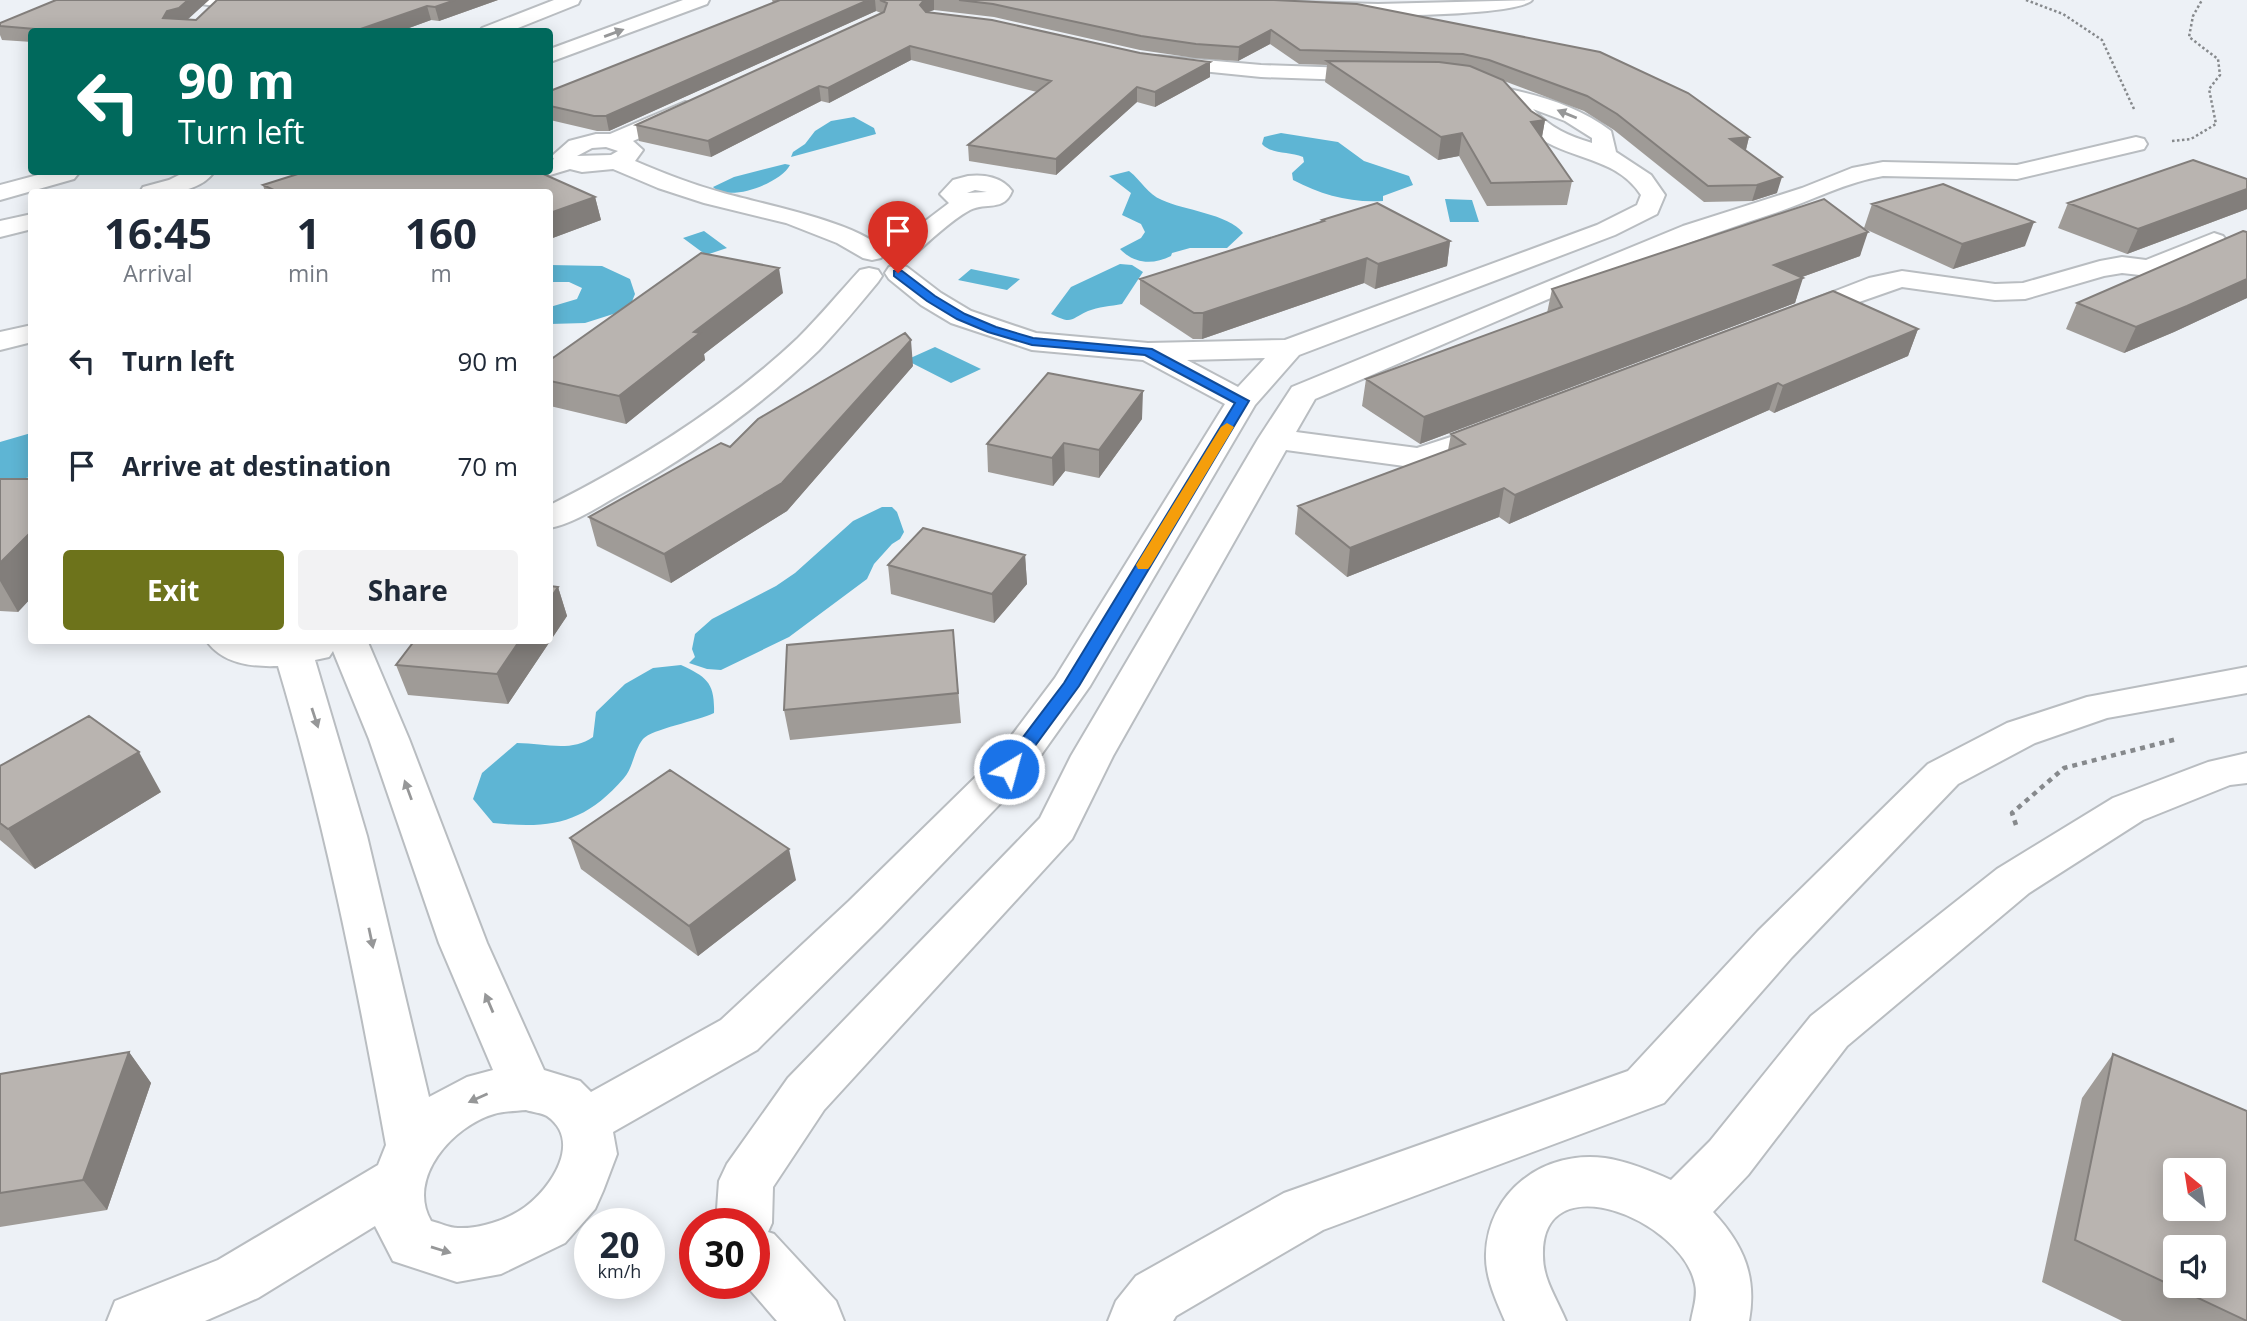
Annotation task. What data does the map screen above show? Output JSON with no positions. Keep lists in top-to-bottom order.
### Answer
{
  "north": "top left",
  "page": {
    "turn": ["90 m", "Turn left"],
    "eta": [
      "16:45",
      "Arrival",
      "1",
      "min",
      "160",
      "m"
    ],
    "list": [
      {
        "name": "Turn left",
        "value": "90 m"
      },
      {
        "name": "Arrive at destination",
        "value": "70 m"
      }
    ],
    "buttons": ["Exit", "Share"],
    "speed": "20 km/h",
    "limit": "30"
  }
}
